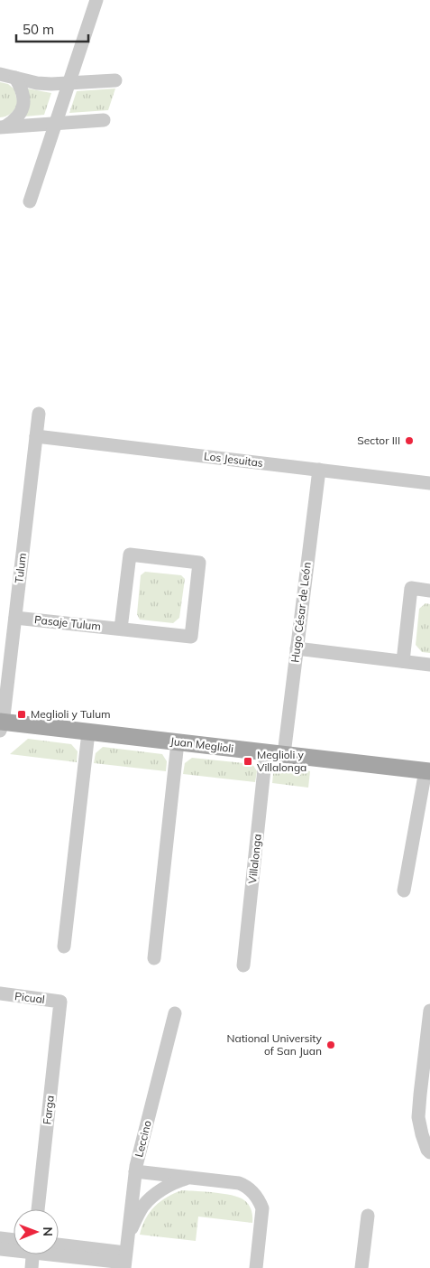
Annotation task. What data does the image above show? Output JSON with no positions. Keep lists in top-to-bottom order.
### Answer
{
  "streets": {
    "main road": ["Juan Meglioli"],
    "street": [
      "Los Jesuitas",
      "Tulum",
      "Hugo César de León",
      "Pasaje Tulum",
      "Villalonga",
      "Picual",
      "Farga",
      "Leccino"
    ]
  },
  "crossings": [
    ["Los Jesuitas", "Tulum"],
    ["Los Jesuitas", "Hugo César de León"],
    ["Tulum", "Pasaje Tulum"],
    ["Tulum", "Juan Meglioli"],
    ["Hugo César de León", "Juan Meglioli"],
    ["Juan Meglioli", "Villalonga"],
    ["Picual", "Farga"]
  ],
  "places": {
    "other": ["Sector III", "National University of San Juan"],
    "transit": ["Meglioli y Tulum", "Meglioli y Villalonga"]
  },
  "scale_bar": "50 m",
  "north": "right"
}
